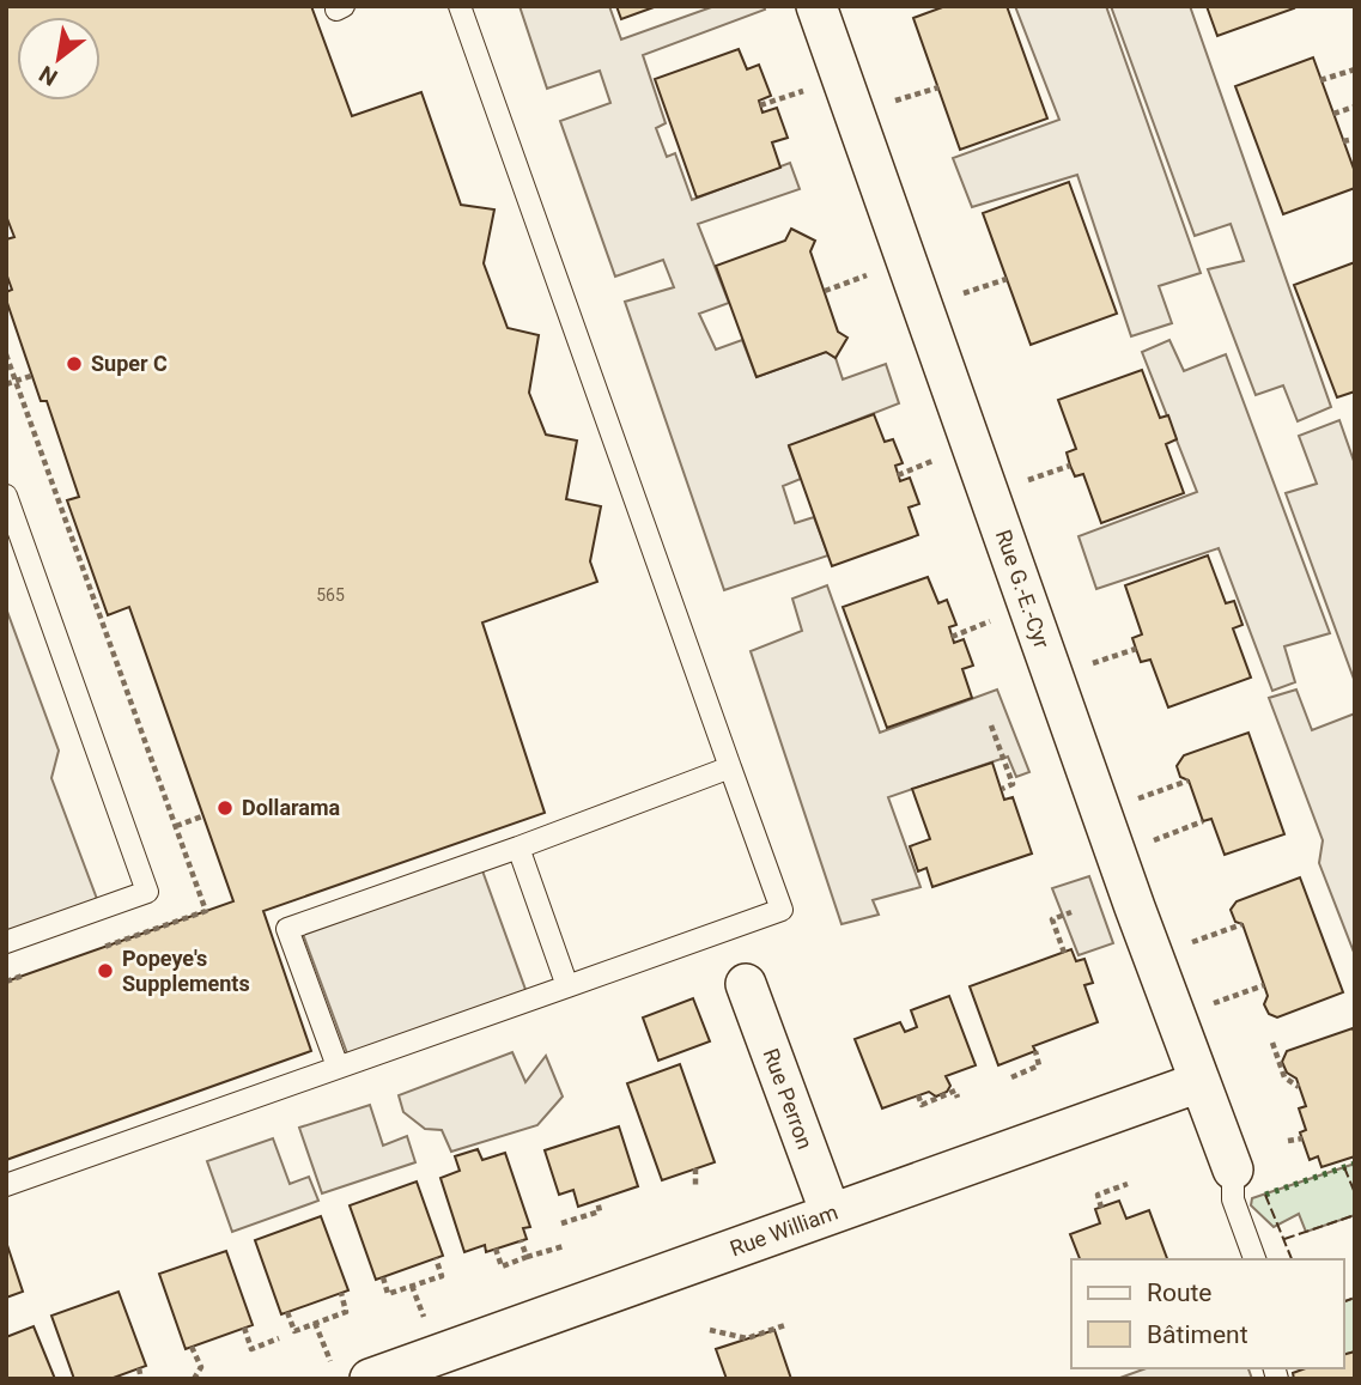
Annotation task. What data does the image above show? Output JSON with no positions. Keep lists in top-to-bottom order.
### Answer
{
  "streets": {
    "street": ["Rue G.-E.-Cyr", "Rue Perron", "Rue William"]
  },
  "crossings": [
    ["Rue G.-E.-Cyr", "Rue William"],
    ["Rue Perron", "Rue William"]
  ],
  "places": ["Super C", "Dollarama", "Popeye's Supplements"],
  "house_numbers": ["565"],
  "legend": ["Route", "Bâtiment"],
  "north": "bottom left"
}
